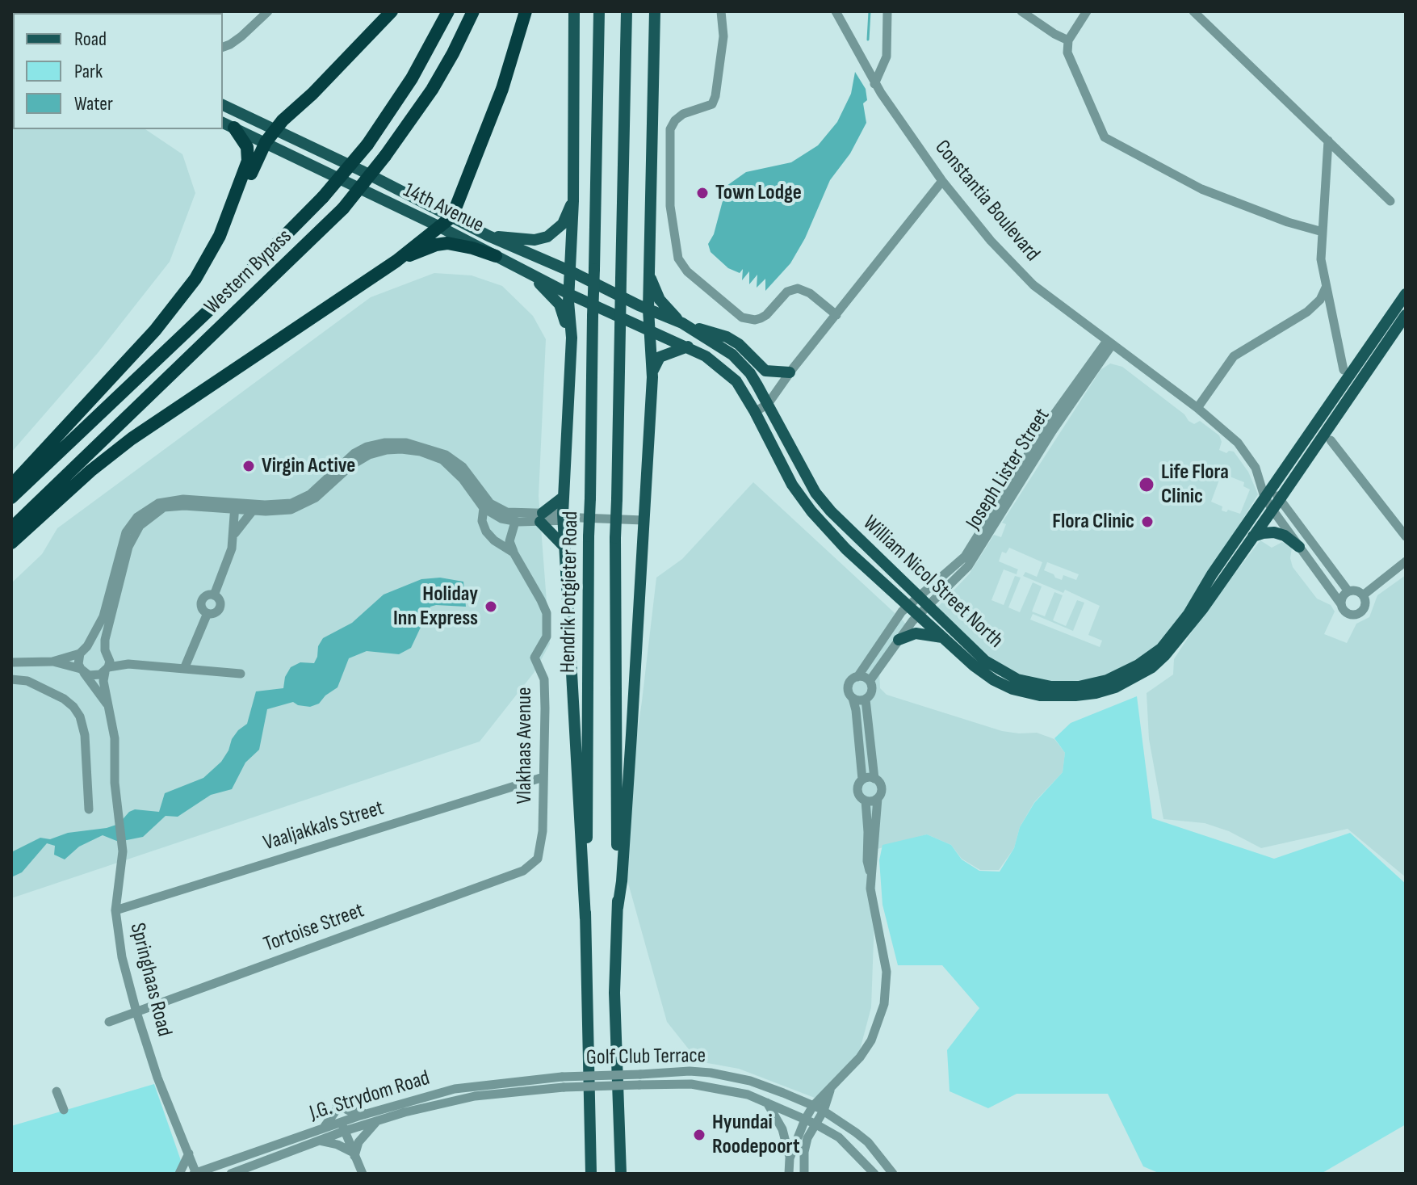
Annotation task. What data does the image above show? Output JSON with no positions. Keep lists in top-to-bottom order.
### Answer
{
  "streets": {
    "highway": ["Western Bypass"],
    "main road": ["14th Avenue", "William Nicol Street North", "Hendrik Potgieter Road"],
    "street": [
      "Constantia Boulevard",
      "Joseph Lister Street",
      "Vlakhaas Avenue",
      "Vaaljakkals Street",
      "Tortoise Street",
      "Springhaas Road",
      "Golf Club Terrace",
      "J.G. Strydom Road"
    ]
  },
  "crossings": [
    ["Constantia Boulevard", "Joseph Lister Street"],
    ["Constantia Boulevard", "William Nicol Street North"],
    ["14th Avenue", "William Nicol Street North"],
    ["Joseph Lister Street", "William Nicol Street North"],
    ["Vlakhaas Avenue", "Vaaljakkals Street"],
    ["Vlakhaas Avenue", "Tortoise Street"],
    ["Vlakhaas Avenue", "Springhaas Road"],
    ["Vaaljakkals Street", "Springhaas Road"],
    ["Tortoise Street", "Springhaas Road"],
    ["Springhaas Road", "J.G. Strydom Road"],
    ["Golf Club Terrace", "J.G. Strydom Road"]
  ],
  "places": [
    "Town Lodge",
    "Virgin Active",
    "Life Flora Clinic",
    "Flora Clinic",
    "Holiday Inn Express",
    "Hyundai Roodepoort"
  ],
  "legend": ["Road", "Park", "Water"]
}
